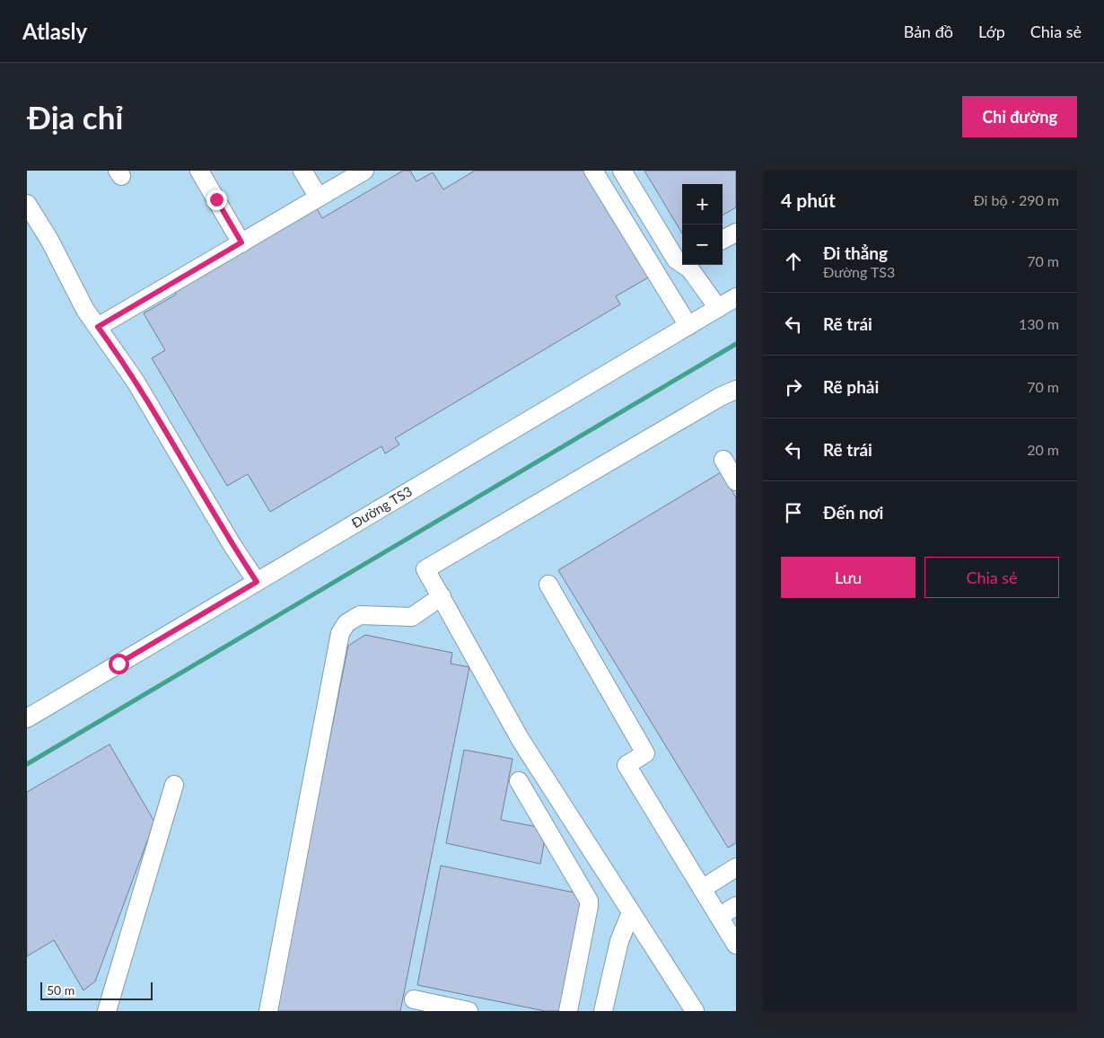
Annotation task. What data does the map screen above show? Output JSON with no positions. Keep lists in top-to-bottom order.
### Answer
{
  "streets": {
    "street": ["Đường TS3"]
  },
  "scale_bar": "50 m",
  "page": {
    "header": "Atlasly",
    "nav": ["Bản đồ", "Lớp", "Chia sẻ"],
    "buttons": [
      "Chỉ đường",
      ["Lưu", "Chia sẻ"]
    ],
    "title": "Địa chỉ",
    "heading": ["4 phút", "Đi bộ · 290 m"],
    "map_buttons": ["+", "−"],
    "list": [
      ["Đi thẳng", "Đường TS3", "70 m"],
      ["Rẽ trái", "130 m"],
      ["Rẽ phải", "70 m"],
      ["Rẽ trái", "20 m"],
      "Đến nơi"
    ],
    "scale": "50 m"
  }
}
